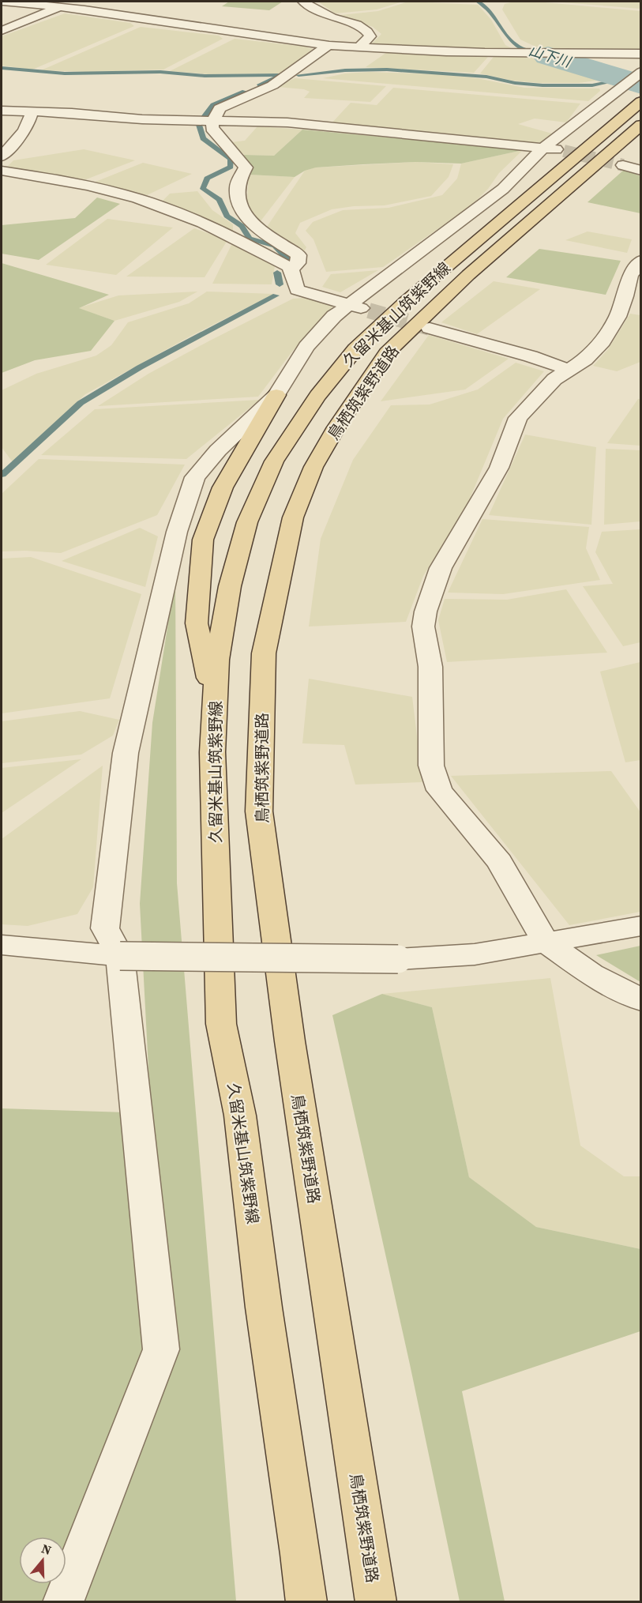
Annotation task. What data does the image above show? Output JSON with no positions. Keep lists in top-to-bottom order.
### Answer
{
  "streets": {
    "main road": ["久留米基山筑紫野線", "鳥栖筑紫野道路"]
  },
  "crossings": [
    ["久留米基山筑紫野線", "鳥栖筑紫野道路"]
  ],
  "water": ["山下川"],
  "north": "top"
}
